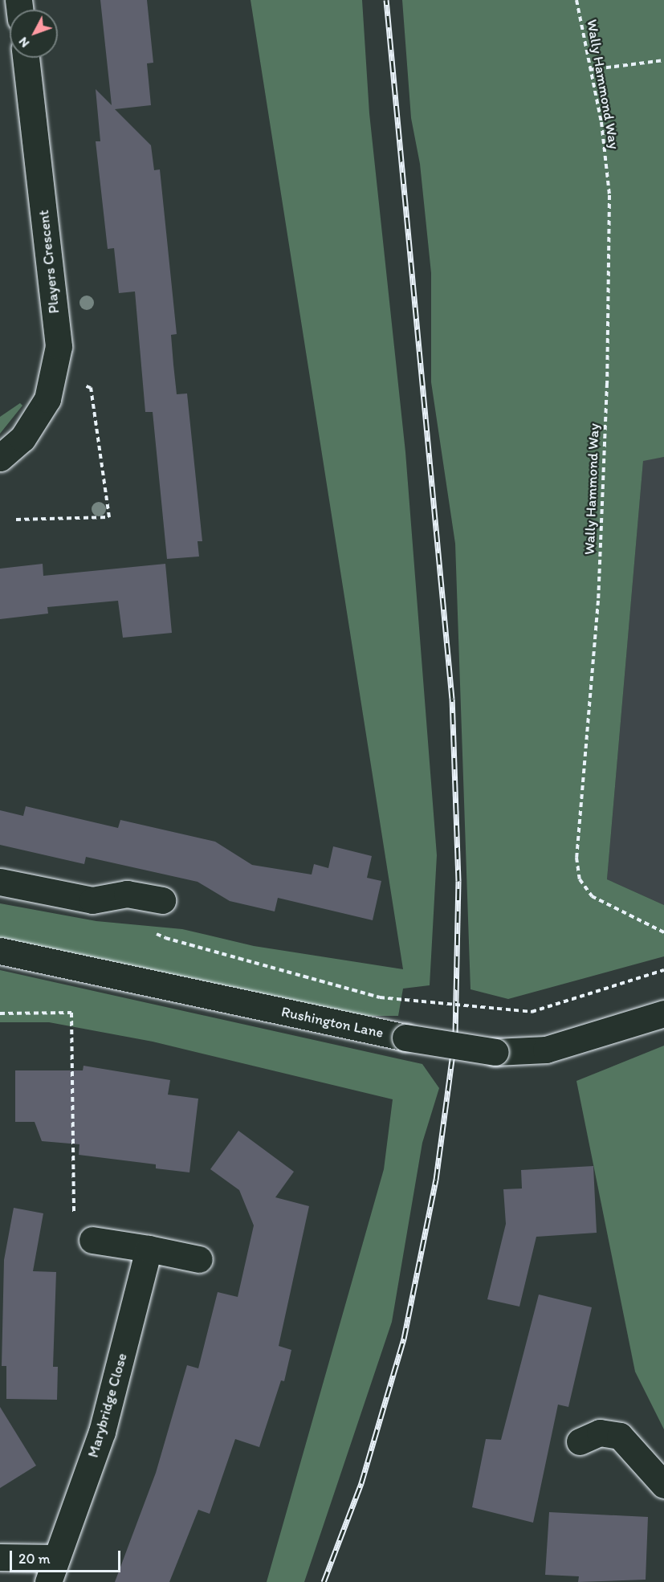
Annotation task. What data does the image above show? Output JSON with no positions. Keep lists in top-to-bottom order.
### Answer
{
  "streets": {
    "street": ["Players Crescent", "Rushington Lane", "Marybridge Close"],
    "path": ["Wally Hammond Way"]
  },
  "scale_bar": "20 m",
  "north": "bottom left"
}
